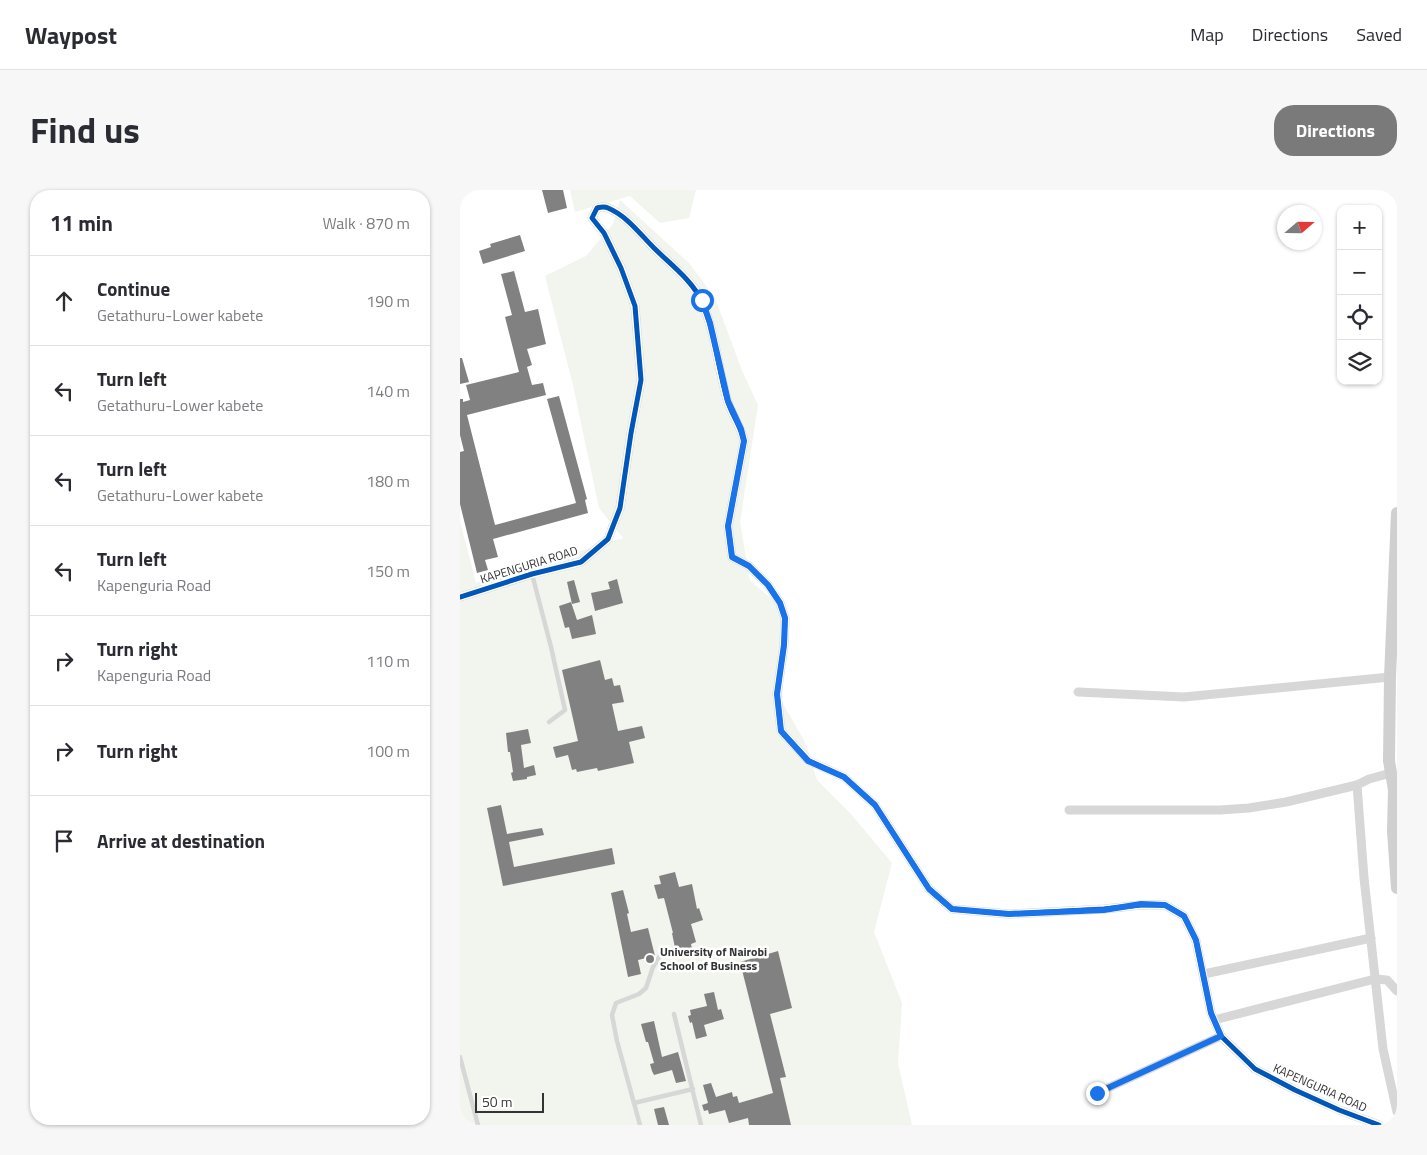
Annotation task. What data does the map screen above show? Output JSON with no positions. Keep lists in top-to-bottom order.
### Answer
{
  "streets": {
    "street": ["KAPENGURIA ROAD"]
  },
  "places": ["University of Nairobi School of Business"],
  "scale_bar": "50 m",
  "north": "right",
  "page": {
    "header": "Waypost",
    "nav": ["Map", "Directions", "Saved"],
    "title": "Find us",
    "buttons": "Directions",
    "heading": ["11 min", "Walk · 870 m"],
    "map_buttons": ["+", "−"],
    "list": [
      ["Continue", "Getathuru-Lower kabete", "190 m"],
      ["Turn left", "Getathuru-Lower kabete", "140 m"],
      ["Turn left", "Getathuru-Lower kabete", "180 m"],
      ["Turn left", "Kapenguria Road", "150 m"],
      ["Turn right", "Kapenguria Road", "110 m"],
      ["Turn right", "100 m"],
      "Arrive at destination"
    ],
    "scale": "50 m"
  }
}
